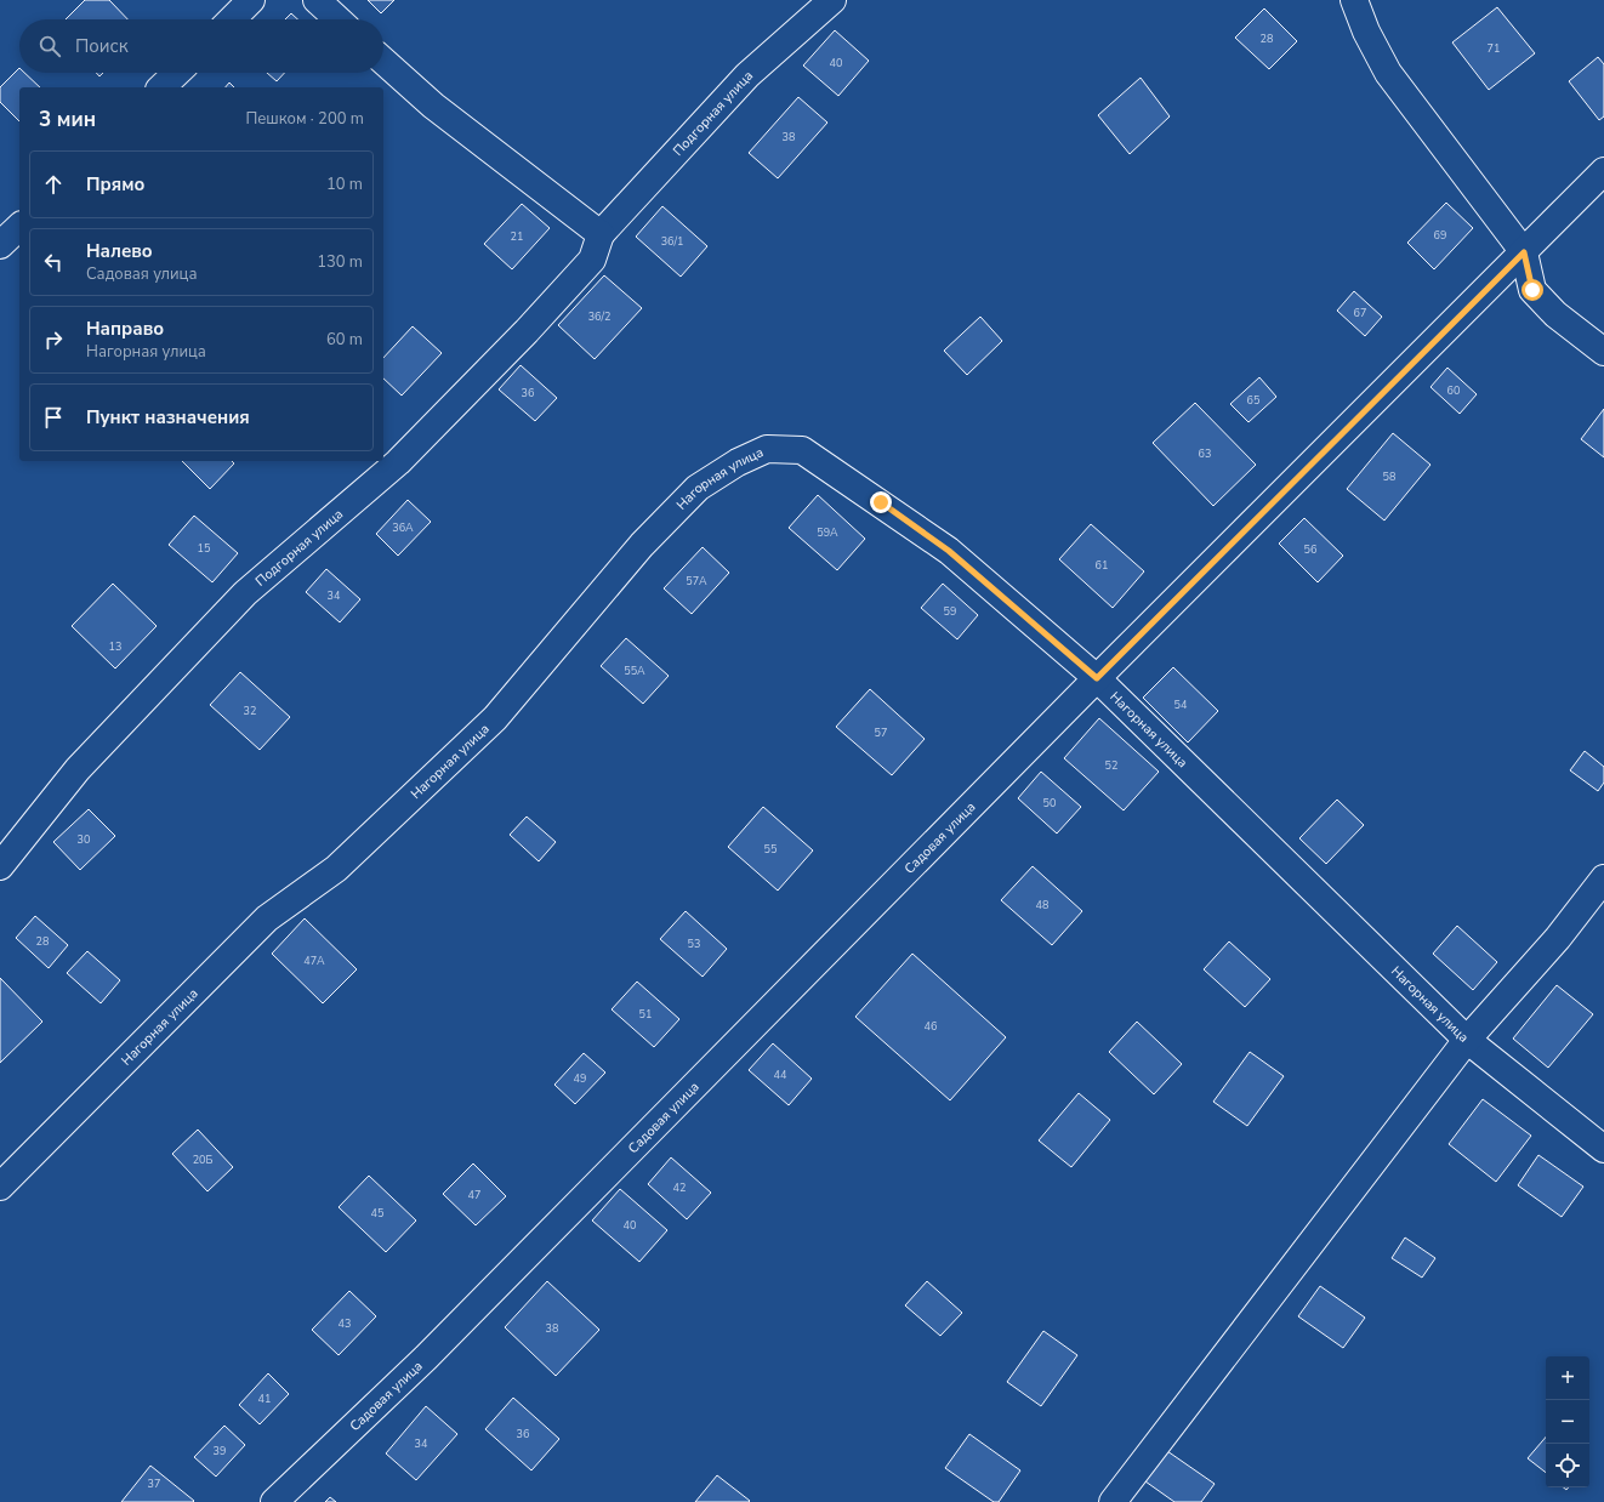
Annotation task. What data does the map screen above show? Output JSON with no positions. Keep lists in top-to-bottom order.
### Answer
{
  "streets": {
    "street": ["Подгорная улица", "Нагорная улица", "Садовая улица"]
  },
  "crossings": [
    ["Нагорная улица", "Садовая улица"]
  ],
  "house_numbers": [
    "28",
    "71",
    "40",
    "38",
    "69",
    "21",
    "36/1",
    "67",
    "36/2",
    "60",
    "36",
    "65",
    "63",
    "58",
    "36А",
    "59А",
    "15",
    "56",
    "61",
    "57А",
    "34",
    "59",
    "13",
    "55А",
    "54",
    "32",
    "57",
    "52",
    "50",
    "30",
    "55",
    "48",
    "28",
    "53",
    "47А",
    "51",
    "46",
    "44",
    "49",
    "20Б",
    "42",
    "47",
    "45",
    "40",
    "43",
    "38",
    "41",
    "36",
    "34",
    "39",
    "37"
  ],
  "page": {
    "search": "Поиск",
    "heading": ["3 мин", "Пешком · 200 m"],
    "list": [
      ["Прямо", "10 m"],
      ["Налево", "Садовая улица", "130 m"],
      ["Направо", "Нагорная улица", "60 m"],
      "Пункт назначения"
    ],
    "map_buttons": ["+", "−"]
  }
}
